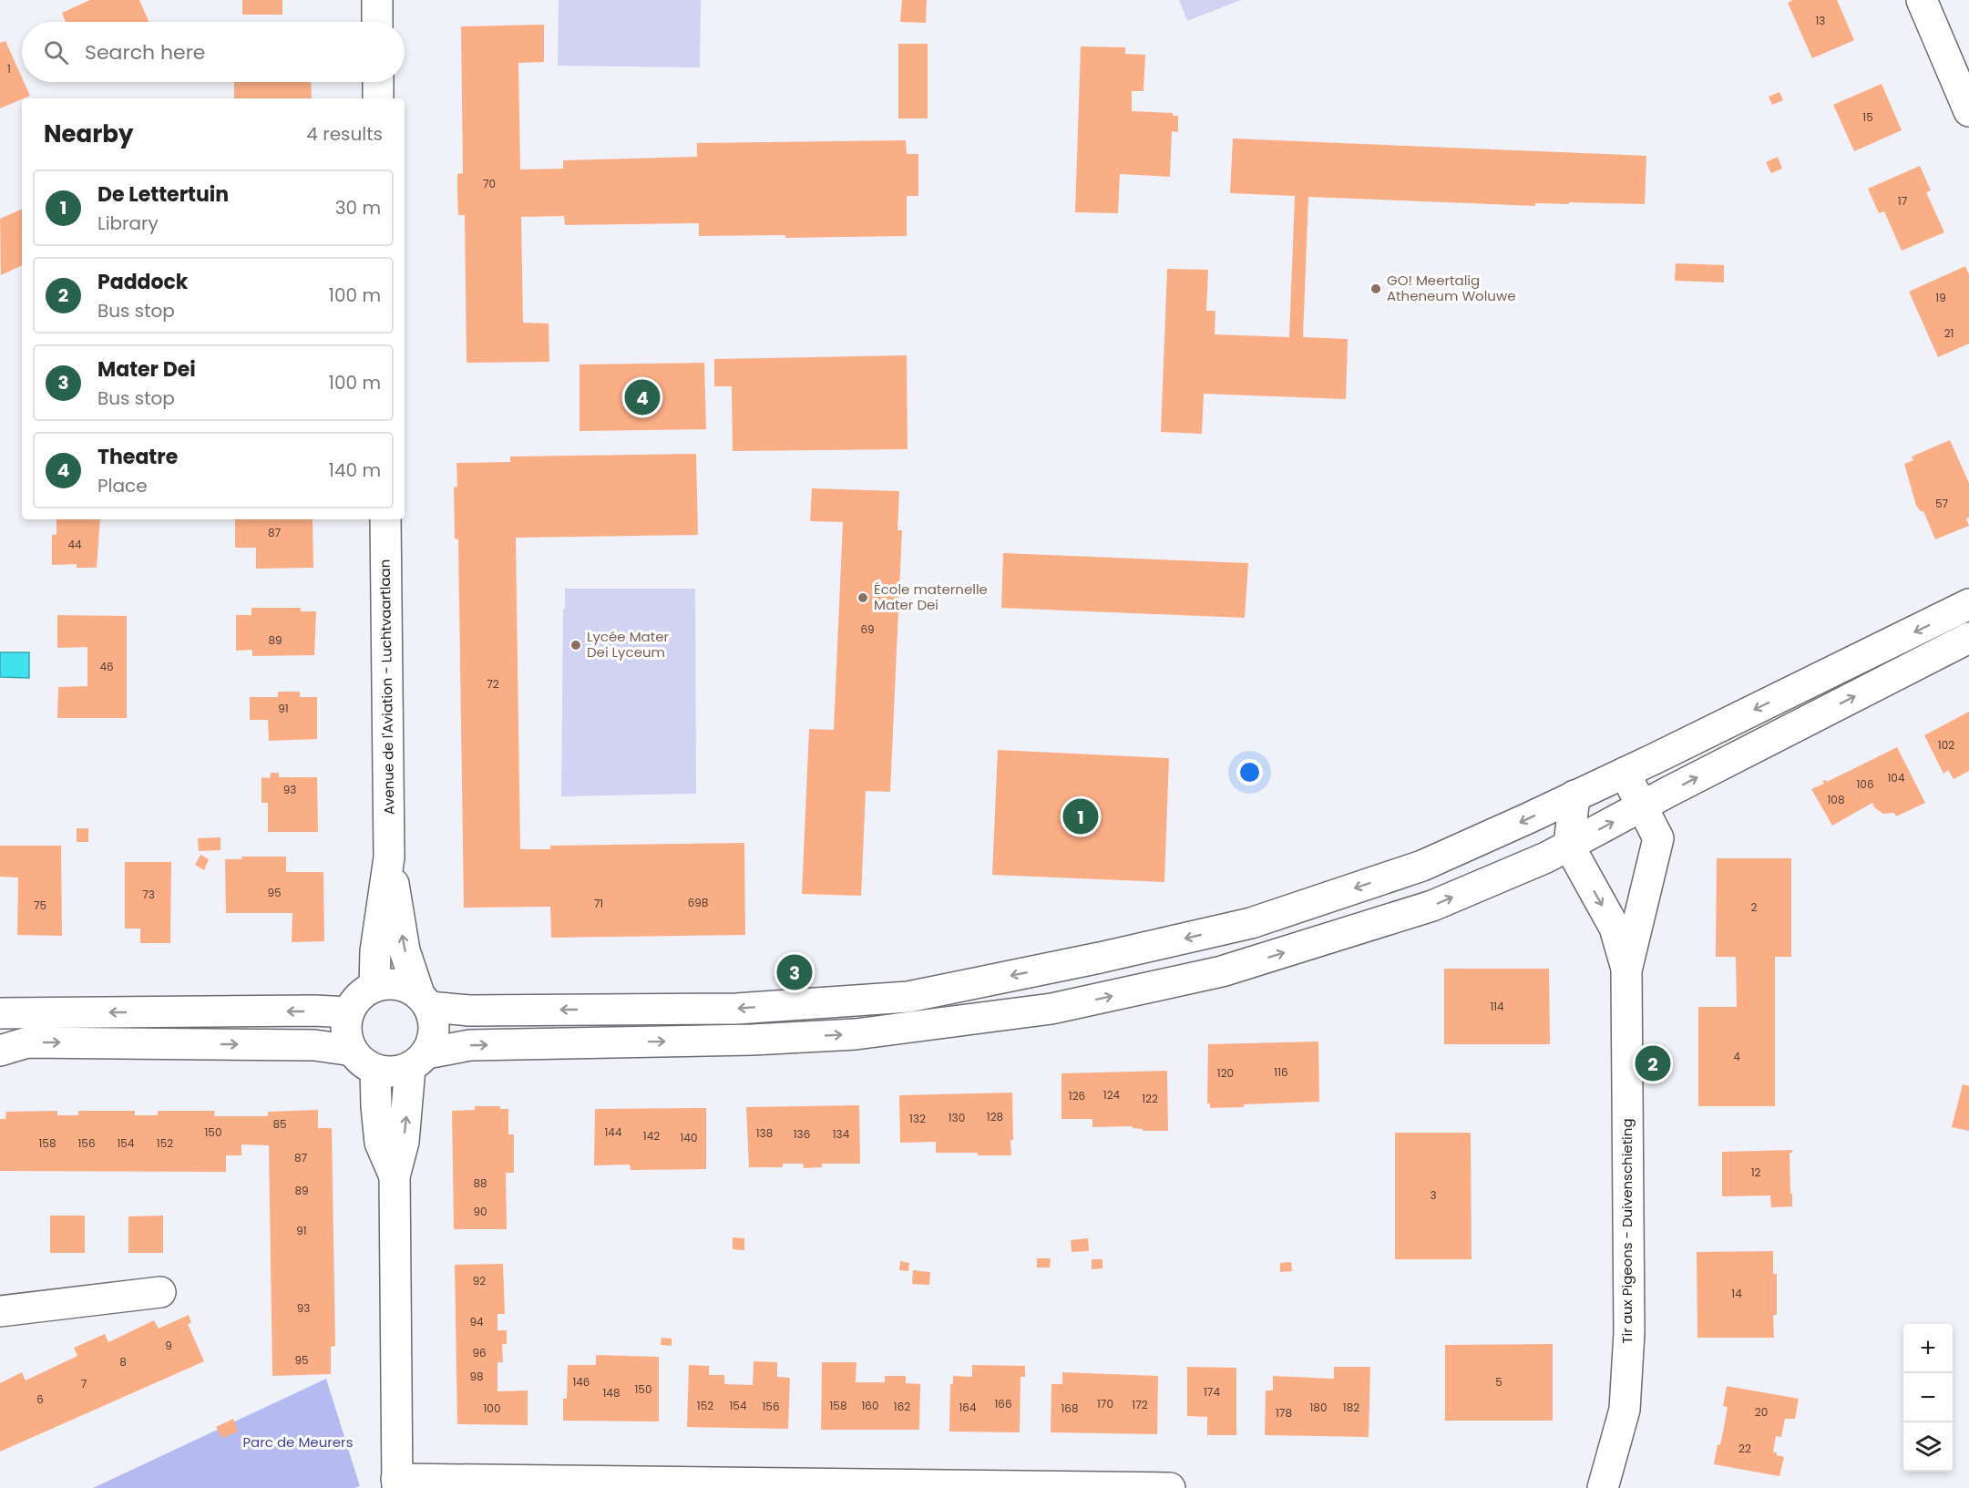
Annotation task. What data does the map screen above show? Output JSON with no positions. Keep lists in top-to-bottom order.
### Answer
{
  "streets": {
    "street": ["Avenue de l'Aviation - Luchtvaartlaan", "Tir aux Pigeons - Duivenschieting"]
  },
  "parks": ["Parc de Meurers"],
  "places": ["GO! Meertalig Atheneum Woluwe", "École maternelle Mater Dei", "Lycée Mater Dei Lyceum"],
  "house_numbers": [
    "13",
    "1",
    "15",
    "70",
    "17",
    "19",
    "21",
    "57",
    "87",
    "44",
    "69",
    "89",
    "46",
    "72",
    "91",
    "102",
    "104",
    "106",
    "93",
    "108",
    "95",
    "73",
    "69B",
    "71",
    "75",
    "2",
    "114",
    "4",
    "116",
    "120",
    "124",
    "126",
    "122",
    "128",
    "130",
    "132",
    "85",
    "150",
    "144",
    "138",
    "136",
    "134",
    "142",
    "140",
    "158",
    "156",
    "154",
    "152",
    "87",
    "12",
    "88",
    "89",
    "3",
    "90",
    "91",
    "92",
    "14",
    "93",
    "94",
    "9",
    "96",
    "95",
    "8",
    "98",
    "146",
    "5",
    "7",
    "150",
    "174",
    "148",
    "6",
    "166",
    "170",
    "172",
    "152",
    "154",
    "158",
    "160",
    "156",
    "162",
    "164",
    "180",
    "182",
    "100",
    "168",
    "20",
    "178",
    "22"
  ],
  "page": {
    "search": "Search here",
    "heading": ["Nearby", "4 results"],
    "list": [
      {
        "mark": "1",
        "name": "De Lettertuin",
        "note": "Library",
        "value": "30 m"
      },
      {
        "mark": "2",
        "name": "Paddock",
        "note": "Bus stop",
        "value": "100 m"
      },
      {
        "mark": "3",
        "name": "Mater Dei",
        "note": "Bus stop",
        "value": "100 m"
      },
      {
        "mark": "4",
        "name": "Theatre",
        "note": "Place",
        "value": "140 m"
      }
    ],
    "pins": [
      "4",
      "1",
      "3",
      "2"
    ],
    "map_buttons": ["+", "−"]
  }
}
